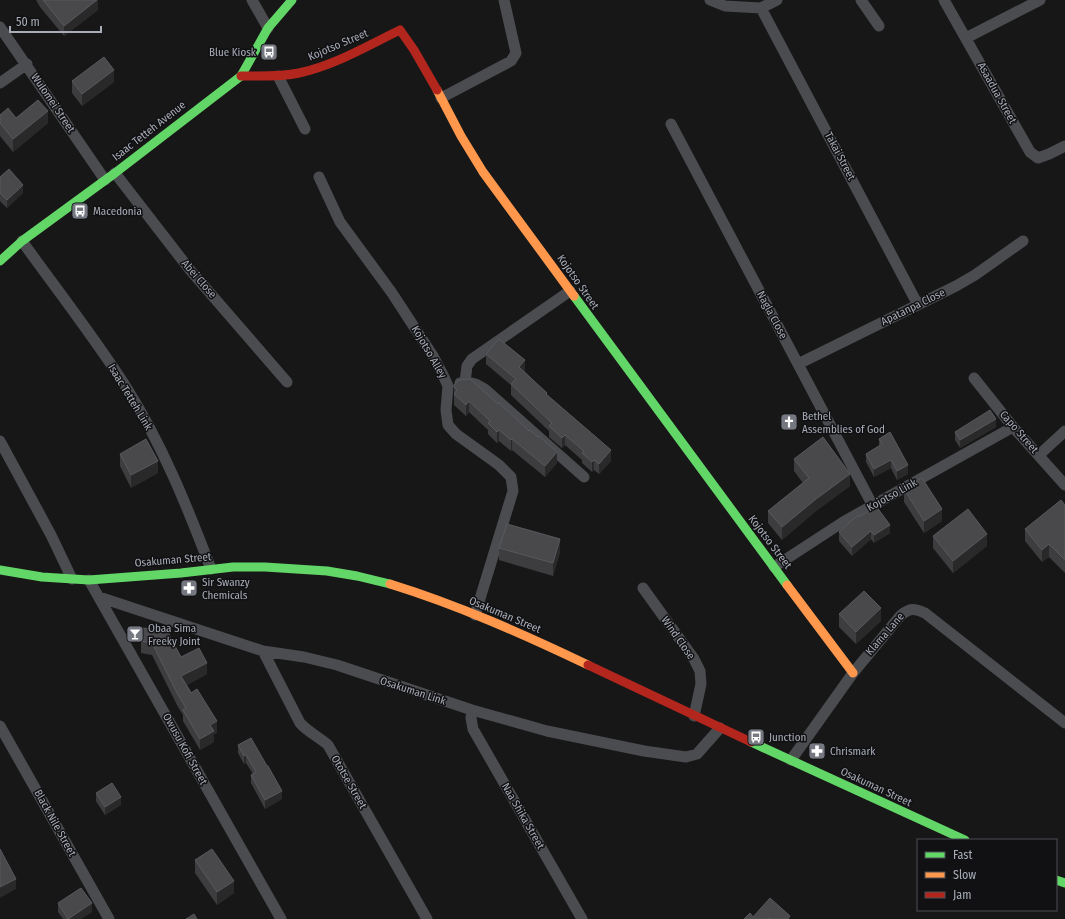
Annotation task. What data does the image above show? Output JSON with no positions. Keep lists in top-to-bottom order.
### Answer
{
  "streets": {
    "street": [
      "Kojotso Street",
      "Asaadua Street",
      "Wulomei Street",
      "Isaac Tetteh Avenue",
      "Takai Street",
      "Abei Close",
      "Apatanpa Close",
      "Nagla Close",
      "Kojotso Alley",
      "Isaac Tetteh Link",
      "Capo Street",
      "Kojotso Link",
      "Osakuman Street",
      "Klama Lane",
      "Wind Close",
      "Osakuman Link",
      "Owusu Kofi Street",
      "Ototse Street",
      "Naa Shika Street",
      "Black Nile Street"
    ]
  },
  "crossings": [
    ["Kojotso Street", "Isaac Tetteh Avenue"],
    ["Kojotso Street", "Kojotso Link"],
    ["Kojotso Street", "Klama Lane"],
    ["Wulomei Street", "Isaac Tetteh Avenue"],
    ["Isaac Tetteh Avenue", "Abei Close"],
    ["Isaac Tetteh Avenue", "Isaac Tetteh Link"],
    ["Takai Street", "Apatanpa Close"],
    ["Apatanpa Close", "Nagla Close"],
    ["Nagla Close", "Kojotso Link"],
    ["Kojotso Alley", "Osakuman Street"],
    ["Isaac Tetteh Link", "Osakuman Street"],
    ["Capo Street", "Kojotso Link"],
    ["Osakuman Street", "Klama Lane"],
    ["Osakuman Street", "Wind Close"],
    ["Osakuman Street", "Osakuman Link"],
    ["Osakuman Street", "Owusu Kofi Street"],
    ["Osakuman Link", "Owusu Kofi Street"],
    ["Osakuman Link", "Ototse Street"],
    ["Osakuman Link", "Naa Shika Street"]
  ],
  "places": {
    "bus stop": ["Blue Kiosk", "Macedonia", "Junction"],
    "church": ["Bethel Assemblies of God"],
    "pharmacy": ["Sir Swanzy Chemicals", "Chrismark"],
    "bar": ["Obaa Sima Freeky Joint"]
  },
  "legend": ["Fast", "Slow", "Jam"],
  "scale_bar": "50 m"
}
